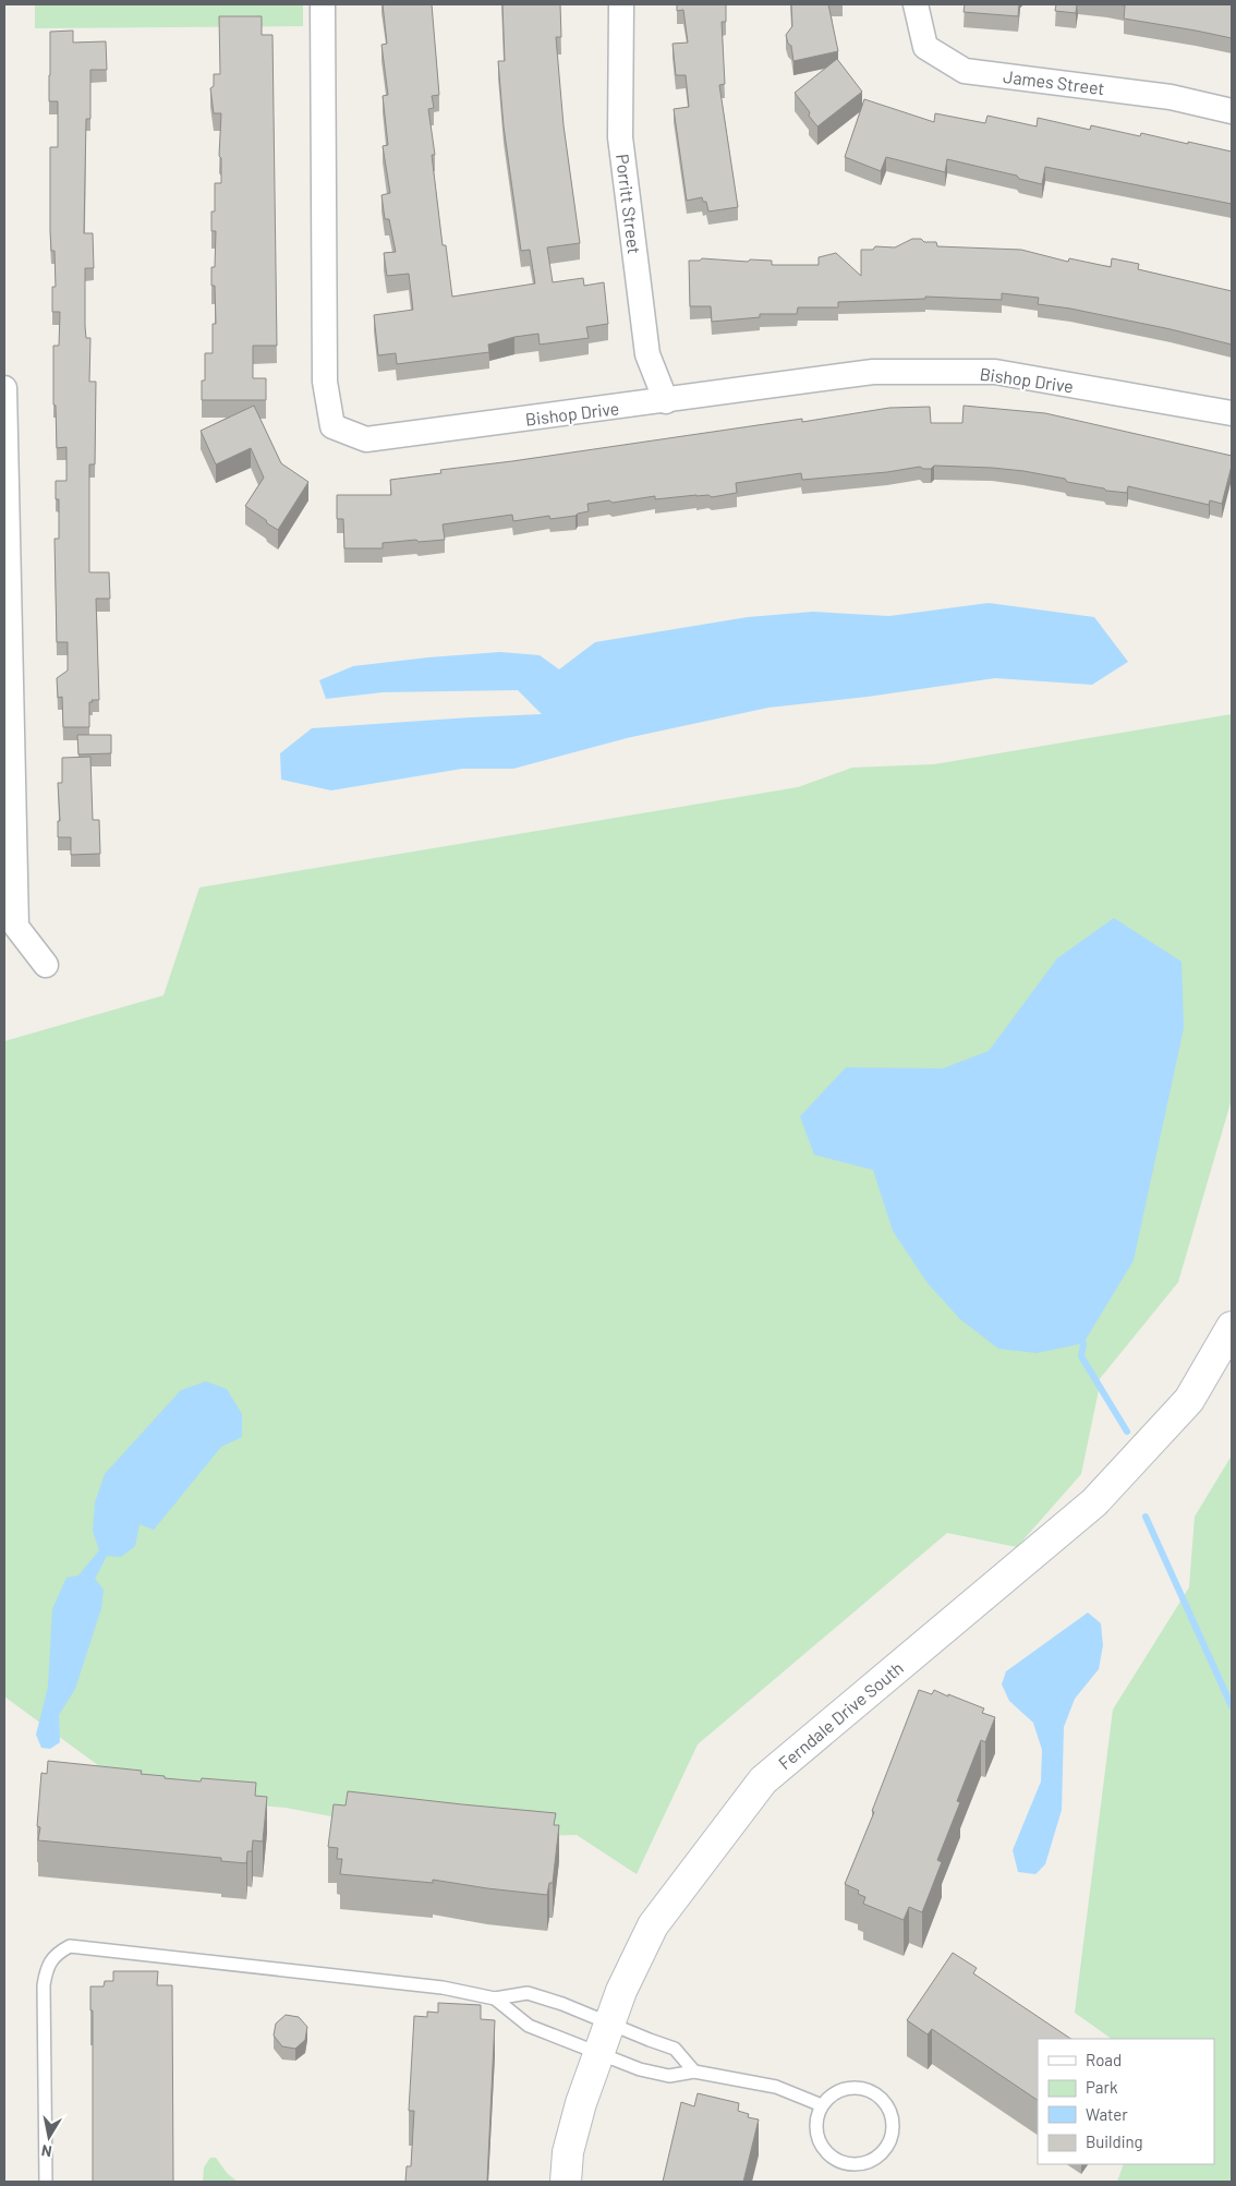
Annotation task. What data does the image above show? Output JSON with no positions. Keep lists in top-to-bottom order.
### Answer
{
  "streets": {
    "main road": ["Ferndale Drive South"],
    "street": ["James Street", "Porritt Street", "Bishop Drive"]
  },
  "crossings": [
    ["Porritt Street", "Bishop Drive"]
  ],
  "legend": [
    "Road",
    "Park",
    "Water",
    "Building"
  ],
  "north": "bottom"
}
